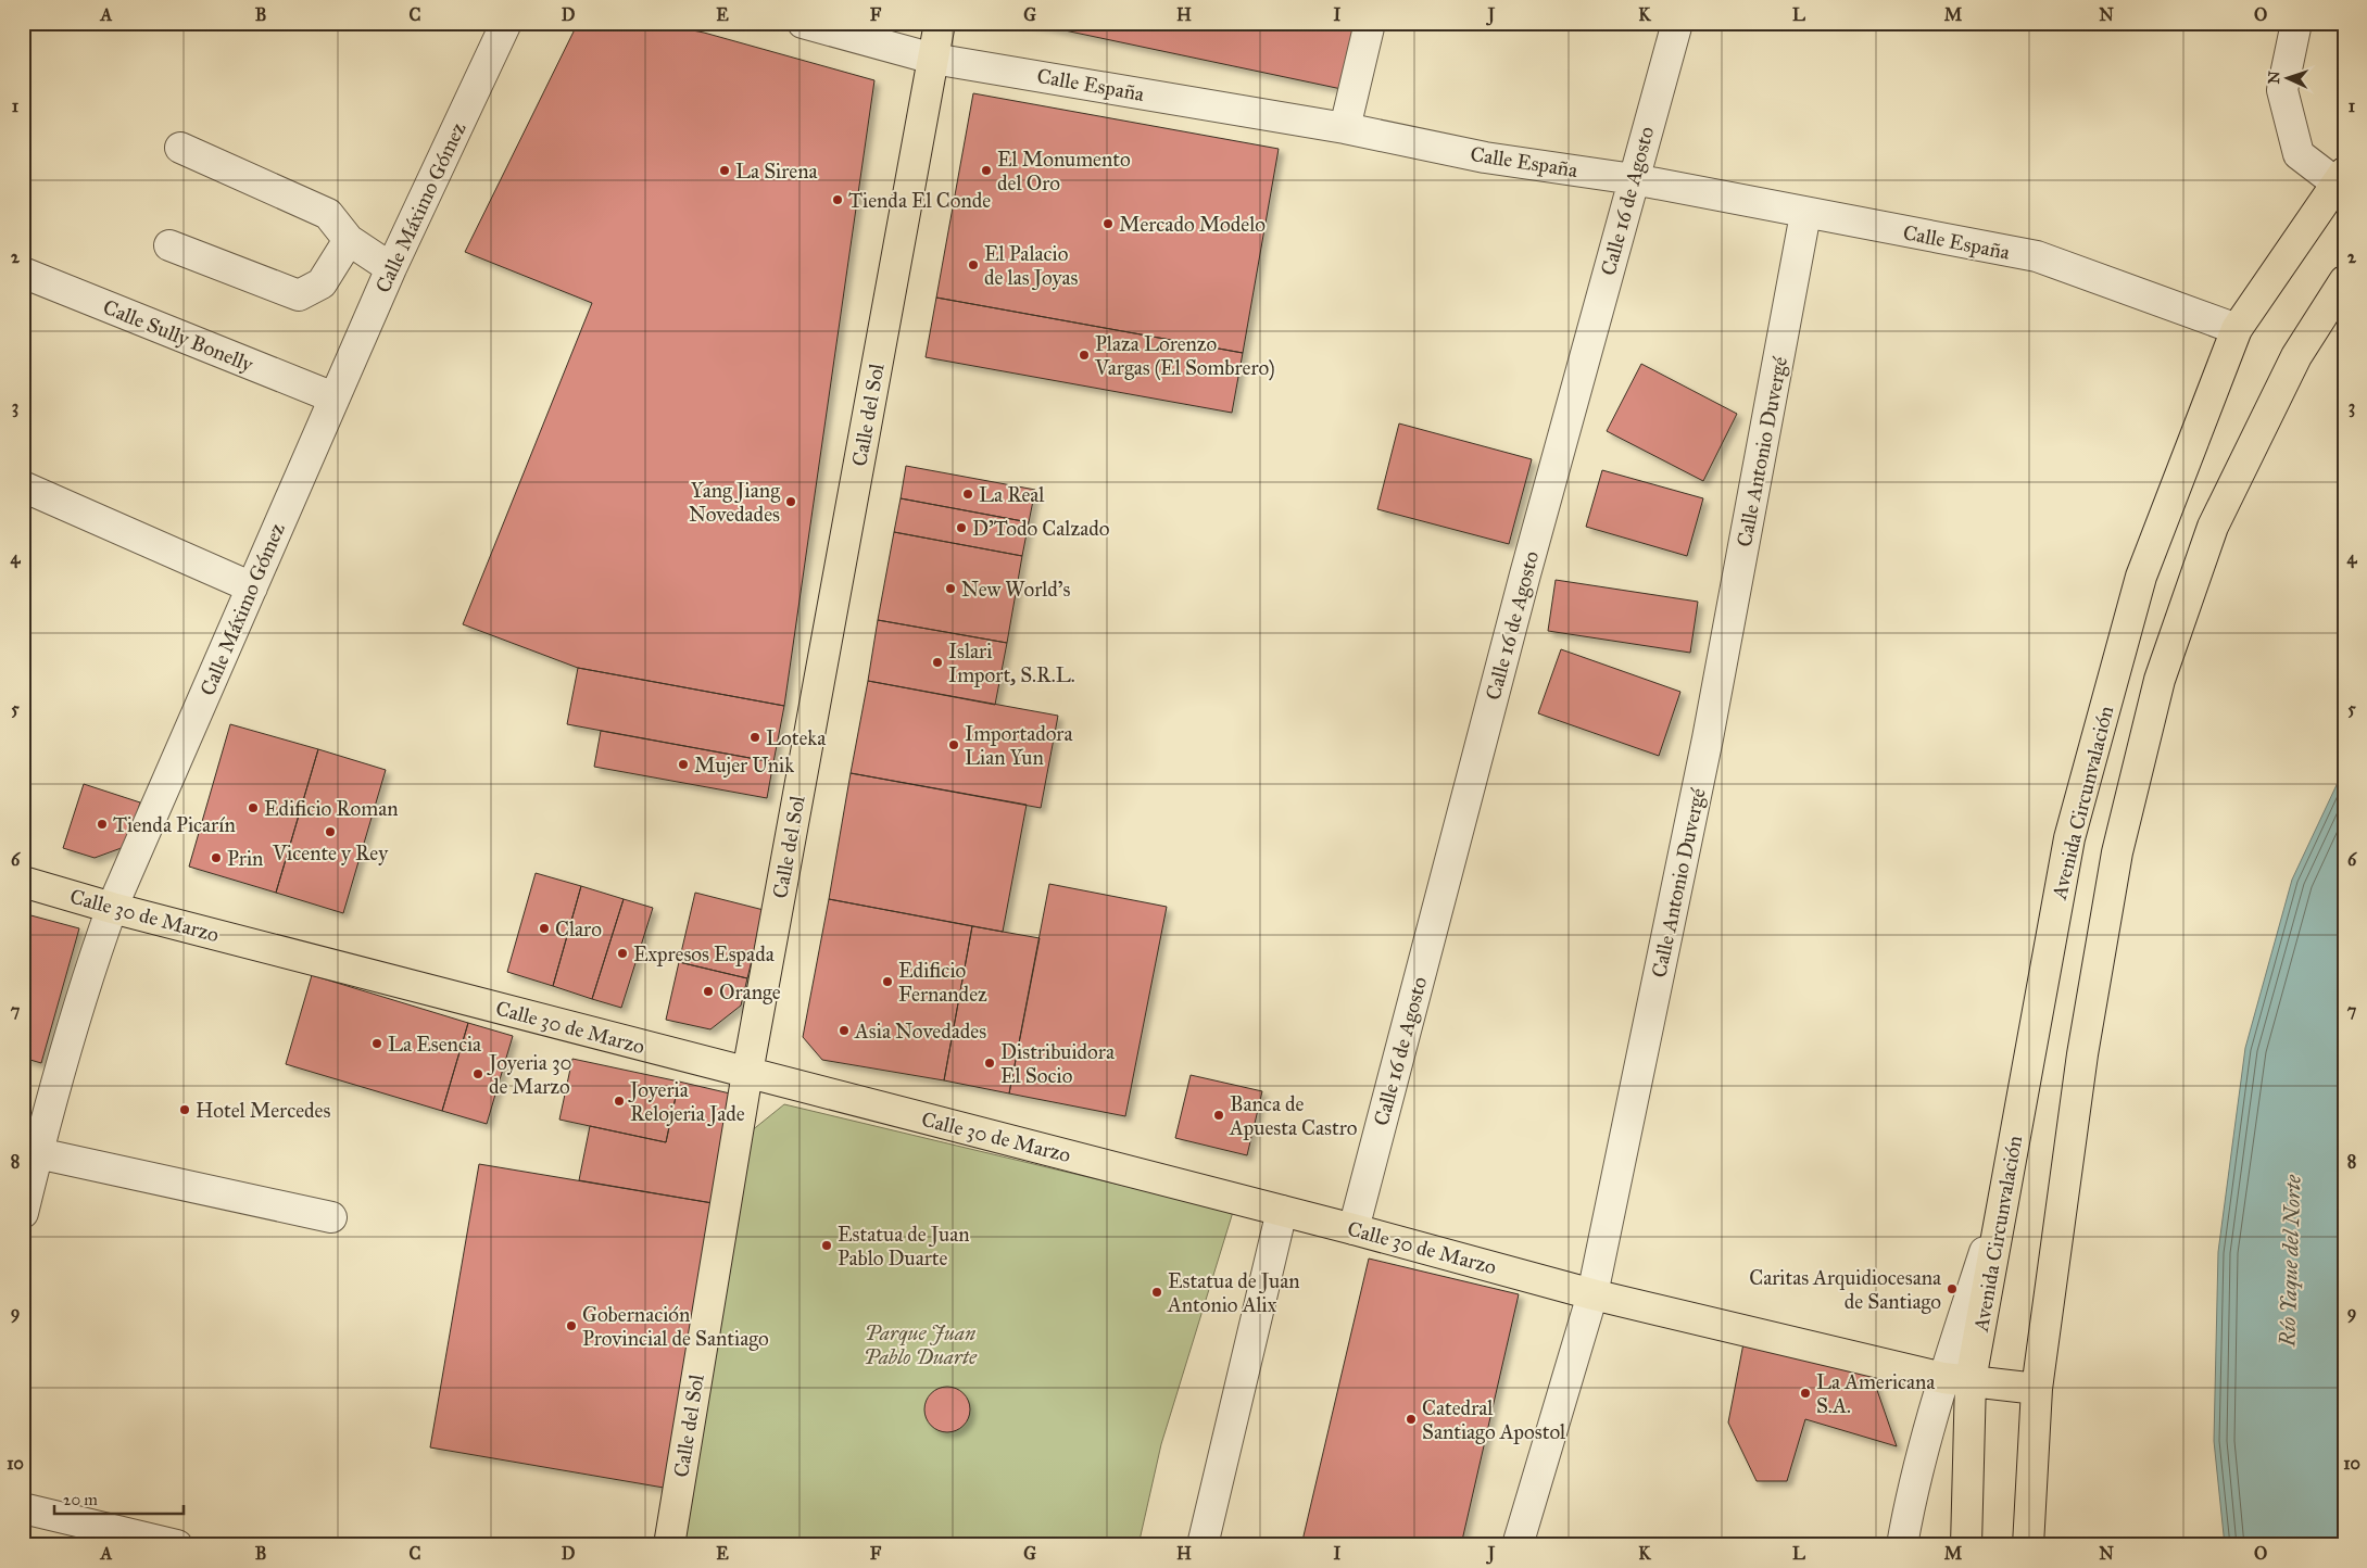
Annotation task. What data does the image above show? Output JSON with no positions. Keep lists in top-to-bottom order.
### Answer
{
  "streets": {
    "main road": ["Calle del Sol", "Avenida Circunvalación", "Calle 30 de Marzo"],
    "street": [
      "Calle España",
      "Calle 16 de Agosto",
      "Calle Máximo Gómez",
      "Calle Sully Bonelly",
      "Calle Antonio Duvergé"
    ]
  },
  "crossings": [
    ["Calle España", "Calle 16 de Agosto"],
    ["Calle España", "Calle del Sol"],
    ["Calle España", "Calle Antonio Duvergé"],
    ["Calle España", "Avenida Circunvalación"],
    ["Calle 16 de Agosto", "Calle 30 de Marzo"],
    ["Calle Máximo Gómez", "Calle Sully Bonelly"],
    ["Calle Máximo Gómez", "Calle 30 de Marzo"],
    ["Calle del Sol", "Calle 30 de Marzo"],
    ["Calle Antonio Duvergé", "Calle 30 de Marzo"]
  ],
  "water": ["Río Yaque del Norte"],
  "parks": ["Parque Juan Pablo Duarte"],
  "places": [
    "La Sirena",
    "El Monumento del Oro",
    "Tienda El Conde",
    "Mercado Modelo",
    "El Palacio de las Joyas",
    "Plaza Lorenzo Vargas (El Sombrero)",
    "La Real",
    "Yang Jiang Novedades",
    "D'Todo Calzado",
    "New World's",
    "Islari Import, S.R.L.",
    "Loteka",
    "Importadora Lian Yun",
    "Mujer Unik",
    "Edificio Roman",
    "Tienda Picarín",
    "Vicente y Rey",
    "Prin",
    "Claro",
    "Expresos Espada",
    "Edificio Fernandez",
    "Orange",
    "Asia Novedades",
    "La Esencia",
    "Distribuidora El Socio",
    "Joyeria 30 de Marzo",
    "Joyeria Relojeria Jade",
    "Hotel Mercedes",
    "Banca de Apuesta Castro",
    "Estatua de Juan Pablo Duarte",
    "Caritas Arquidiocesana de Santiago",
    "Estatua de Juan Antonio Alix",
    "Gobernación Provincial de Santiago",
    "La Americana S.A.",
    "Catedral Santiago Apostol"
  ],
  "scale_bar": "20 m",
  "north": "left",
  "grid": {
    "columns": [
      "A",
      "B",
      "C",
      "D",
      "E",
      "F",
      "G",
      "H",
      "I",
      "J",
      "K",
      "L",
      "M",
      "N",
      "O"
    ],
    "rows": [
      "1",
      "2",
      "3",
      "4",
      "5",
      "6",
      "7",
      "8",
      "9",
      "10"
    ]
  }
}
